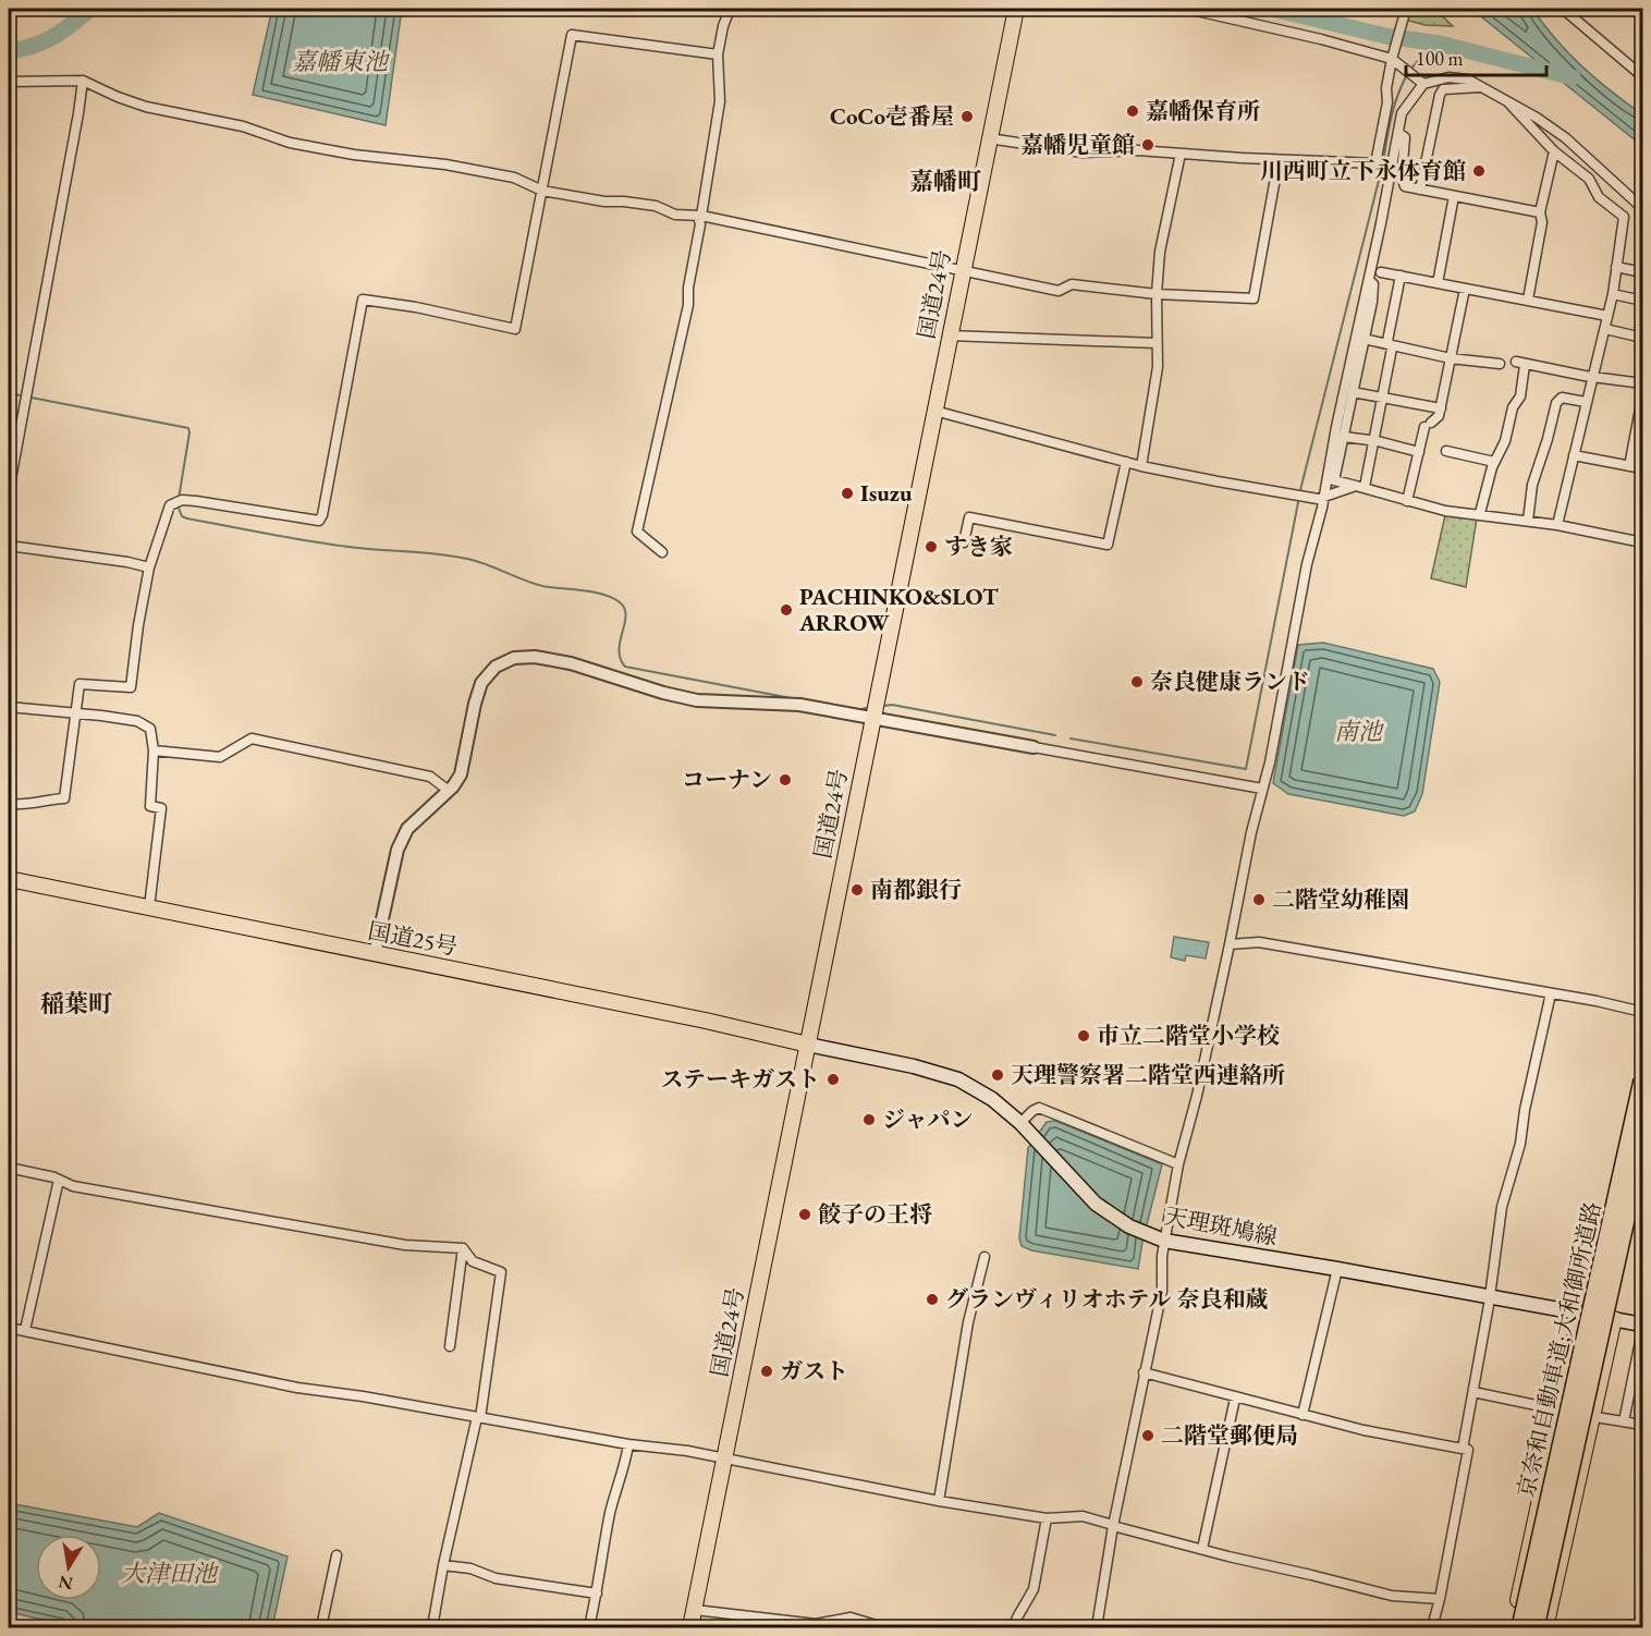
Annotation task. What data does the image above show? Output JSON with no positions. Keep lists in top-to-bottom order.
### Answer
{
  "streets": {
    "highway": ["国道24号", "国道25号", "京奈和自動車道;大和御所道路"],
    "main road": ["天理斑鳩線"]
  },
  "crossings": [
    ["国道24号", "国道25号"],
    ["国道24号", "天理斑鳩線"],
    ["国道25号", "天理斑鳩線"]
  ],
  "districts": ["嘉幡町", "稲葉町"],
  "water": ["嘉幡東池", "南池", "大津田池"],
  "places": [
    "嘉幡保育所",
    "CoCo壱番屋",
    "嘉幡児童館",
    "川西町立下永体育館",
    "Isuzu",
    "すき家",
    "PACHINKO&SLOT ARROW",
    "奈良健康ランド",
    "コーナン",
    "南都銀行",
    "二階堂幼稚園",
    "市立二階堂小学校",
    "天理警察署二階堂西連絡所",
    "ステーキガスト",
    "ジャパン",
    "餃子の王将",
    "グランヴィリオホテル 奈良和蔵",
    "ガスト",
    "二階堂郵便局"
  ],
  "scale_bar": "100 m",
  "north": "bottom"
}
